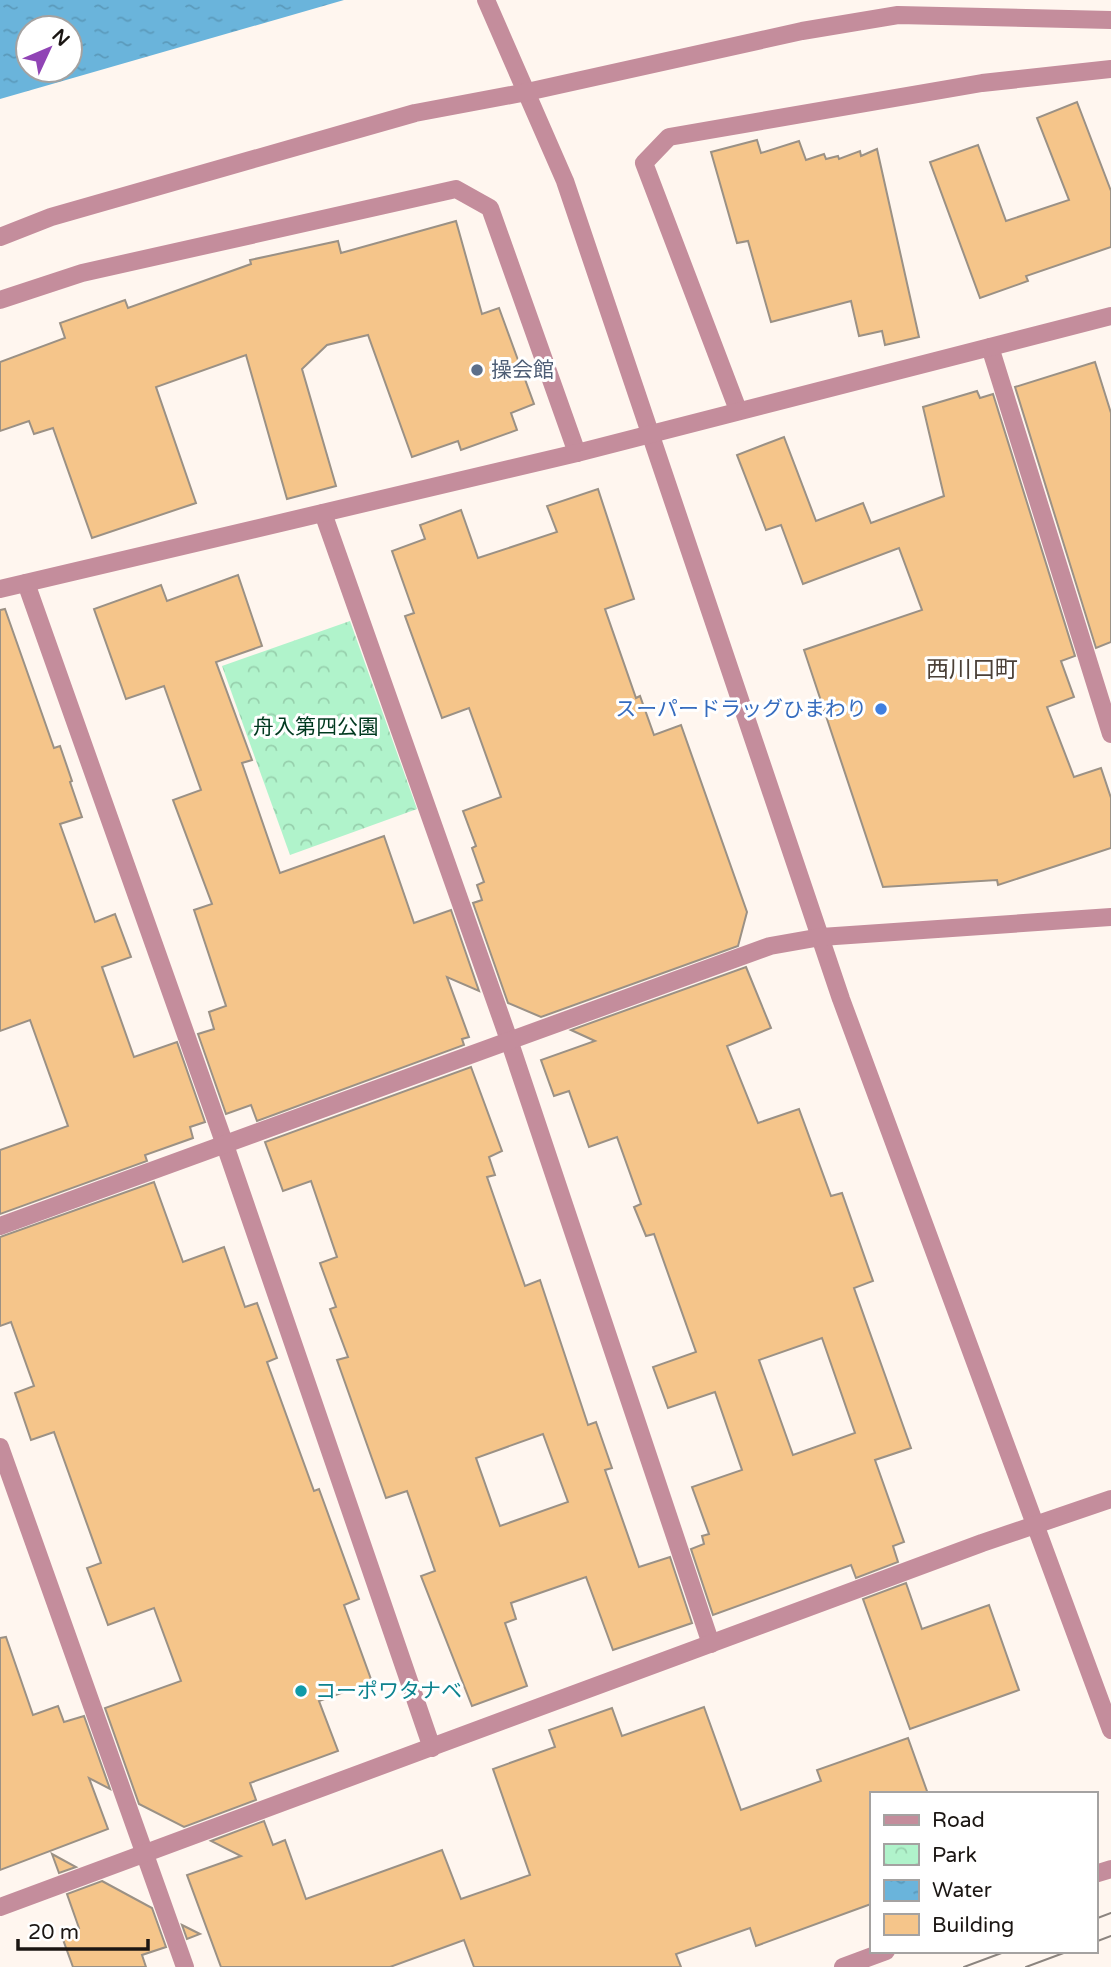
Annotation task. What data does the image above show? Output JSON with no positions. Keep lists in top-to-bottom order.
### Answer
{
  "districts": ["西川口町"],
  "parks": ["舟入第四公園"],
  "places": ["操会館", "スーパードラッグひまわり", "コーポワタナベ"],
  "legend": [
    "Road",
    "Park",
    "Water",
    "Building"
  ],
  "scale_bar": "20 m",
  "north": "top right"
}
